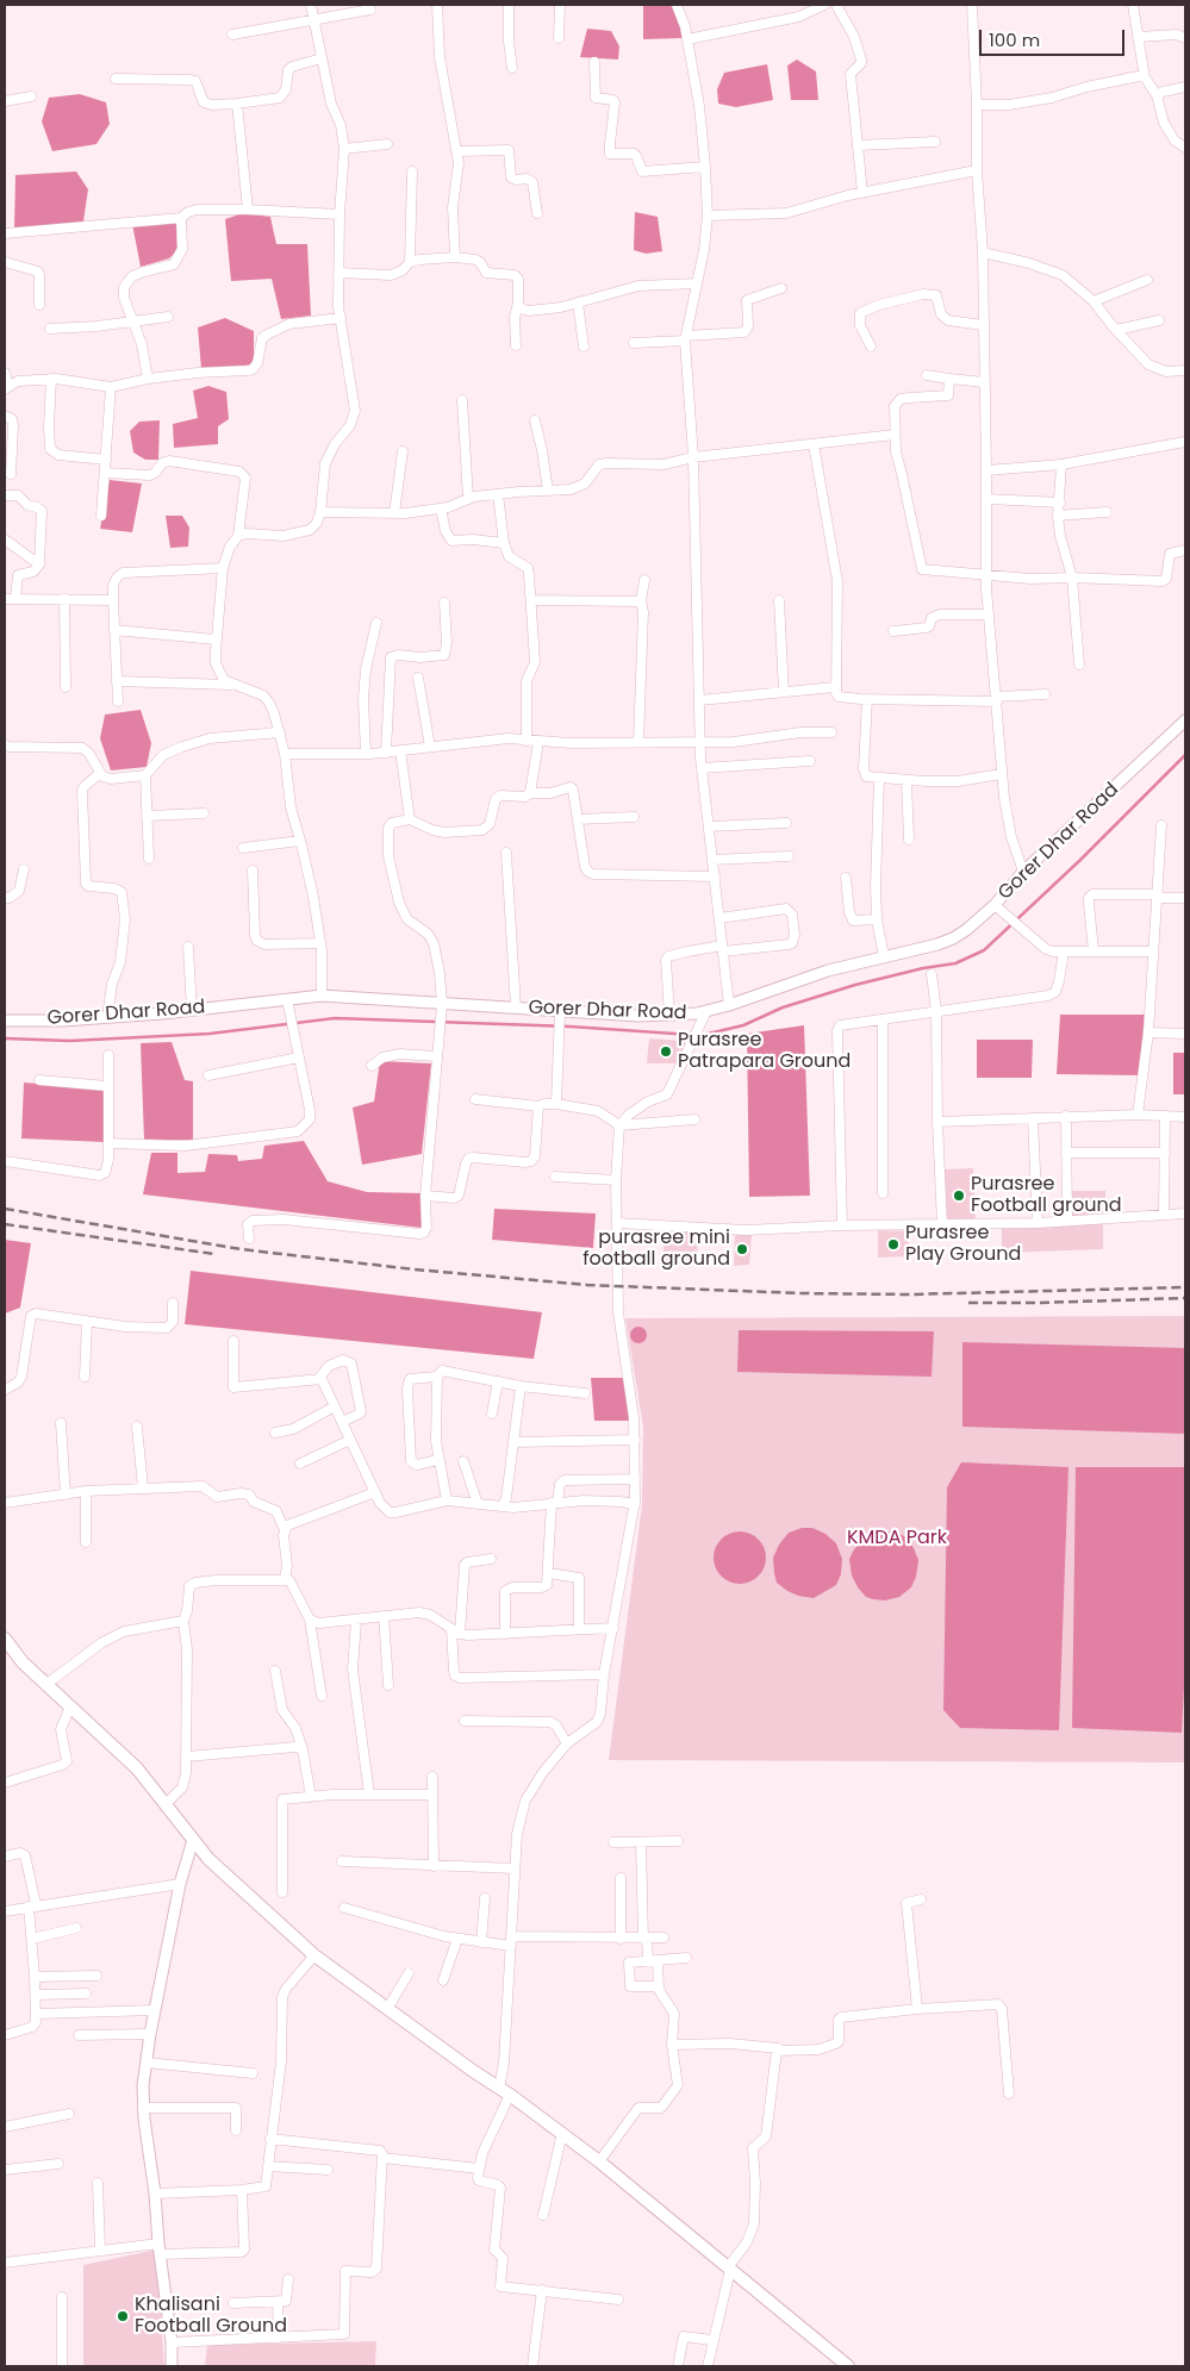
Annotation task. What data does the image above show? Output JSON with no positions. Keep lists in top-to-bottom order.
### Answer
{
  "streets": {
    "street": ["Gorer Dhar Road"]
  },
  "parks": ["KMDA Park"],
  "places": [
    "Purasree Patrapara Ground",
    "Purasree Football ground",
    "Purasree Play Ground",
    "purasree mini football ground",
    "Khalisani Football Ground"
  ],
  "scale_bar": "100 m"
}
